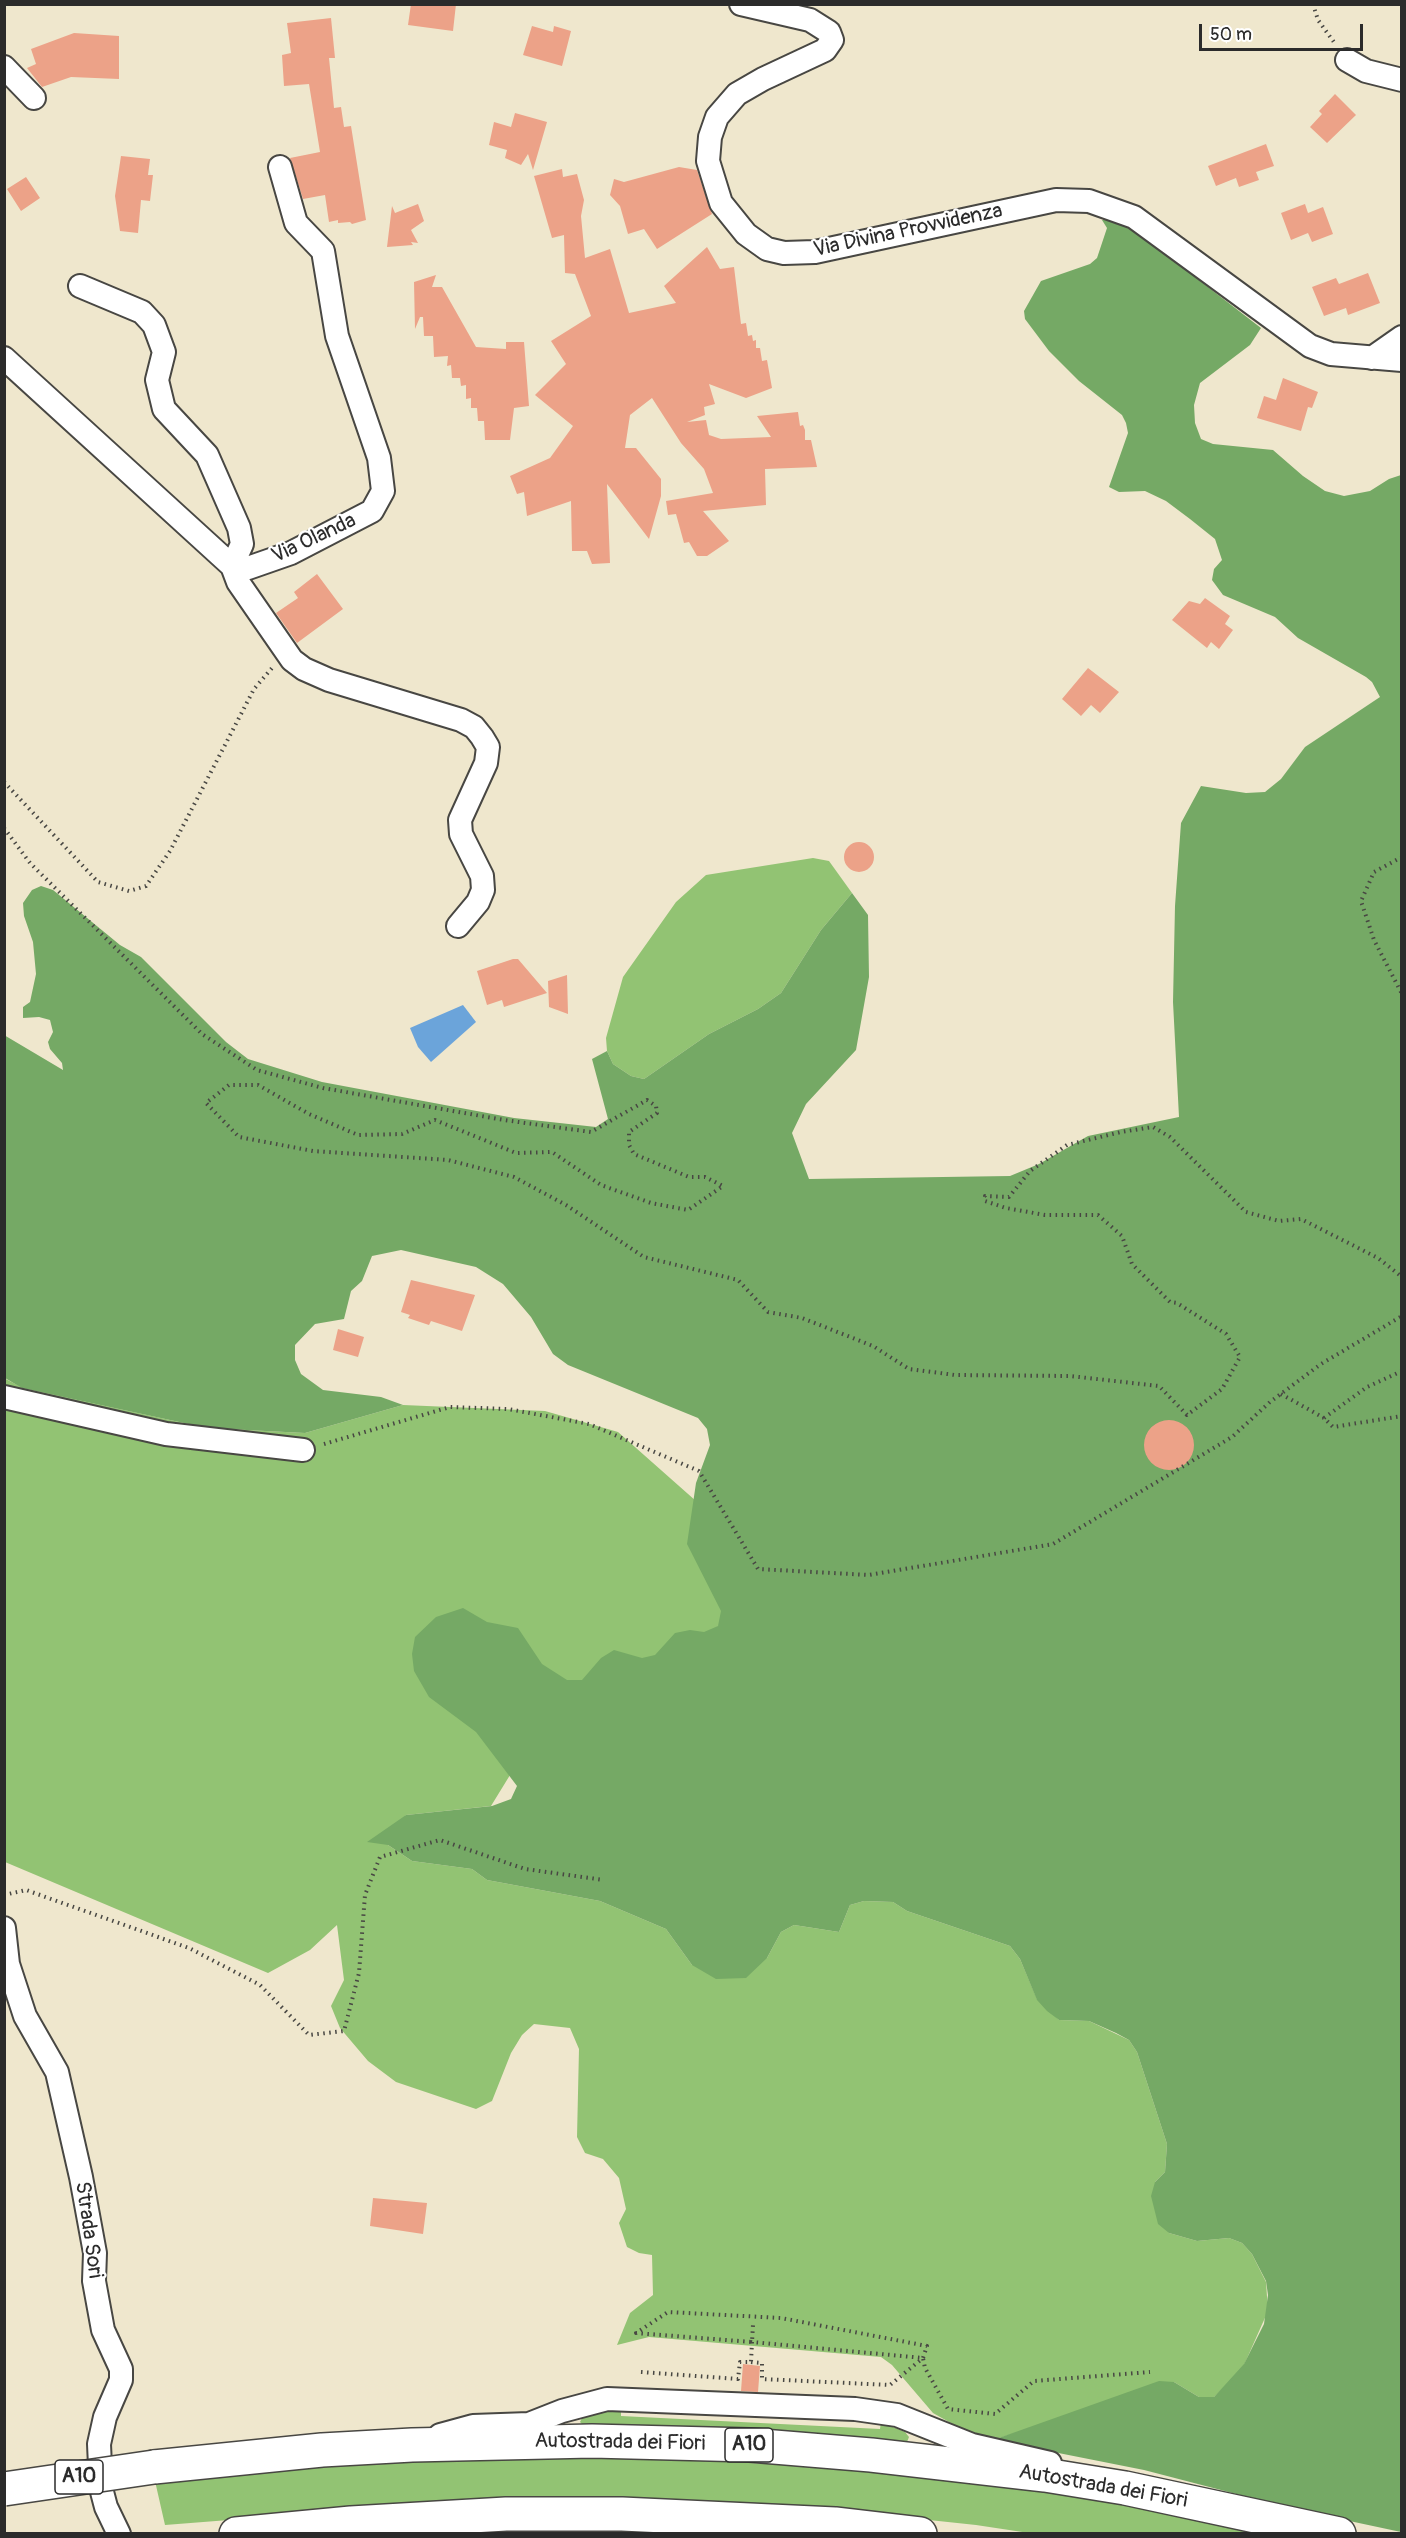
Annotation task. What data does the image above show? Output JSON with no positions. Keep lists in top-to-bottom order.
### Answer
{
  "streets": {
    "highway": ["Autostrada dei Fiori", "A10"],
    "street": ["Via Divina Provvidenza", "Via Olanda", "Strada Sori"]
  },
  "scale_bar": "50 m"
}
